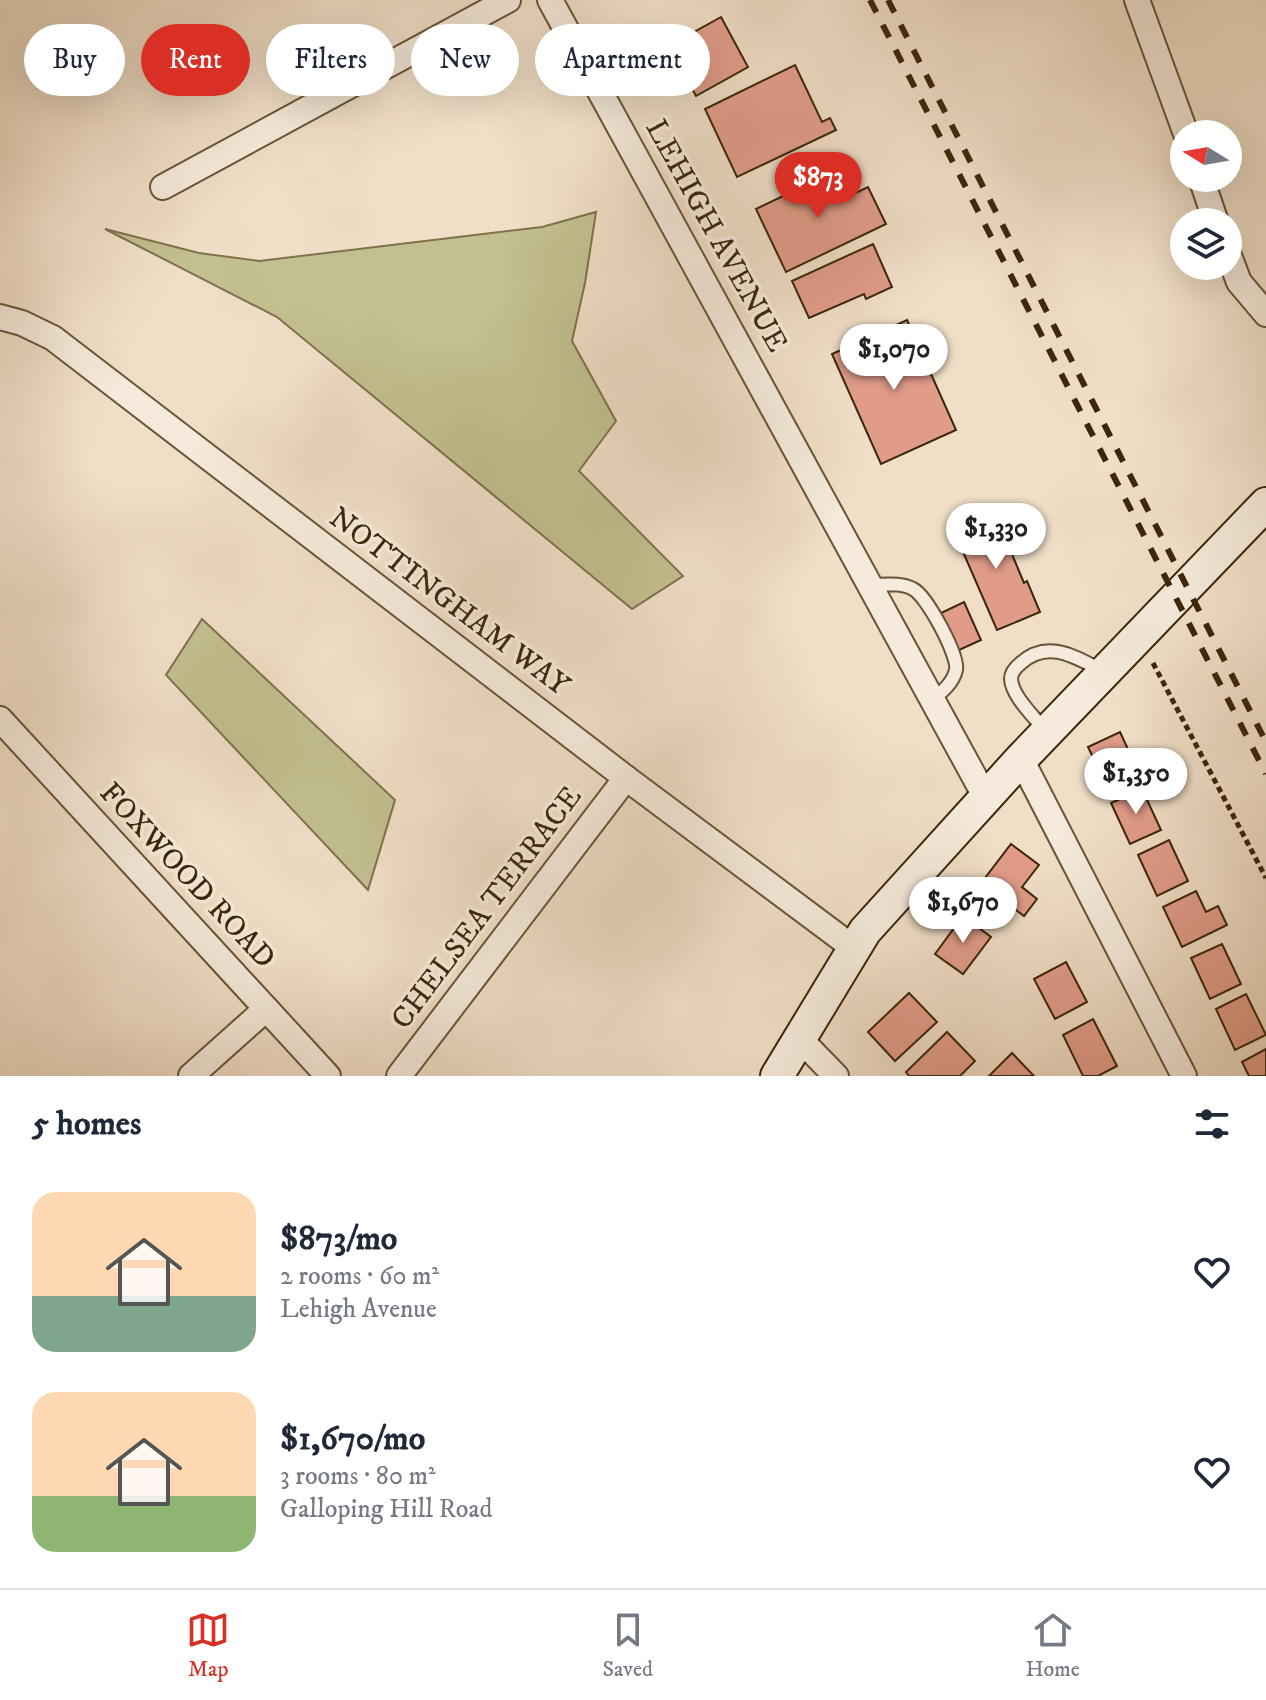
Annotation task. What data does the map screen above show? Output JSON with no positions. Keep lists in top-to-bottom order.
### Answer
{
  "streets": {
    "street": [
      "LEHIGH AVENUE",
      "NOTTINGHAM WAY",
      "FOXWOOD ROAD",
      "CHELSEA TERRACE"
    ]
  },
  "crossings": [
    ["NOTTINGHAM WAY", "CHELSEA TERRACE"]
  ],
  "north": "left",
  "page": {
    "chip": [
      "Buy",
      "Rent",
      "Filters",
      "New",
      "Apartment"
    ],
    "price": [
      "$873",
      "$1,070",
      "$1,330",
      "$1,350",
      "$1,670"
    ],
    "heading": "5 homes",
    "list": [
      {
        "name": "$873/mo",
        "note": "2 rooms · 60 m² · Lehigh Avenue"
      },
      {
        "name": "$1,670/mo",
        "note": "3 rooms · 80 m² · Galloping Hill Road"
      }
    ],
    "tabs": ["Map", "Saved", "Home"]
  }
}
